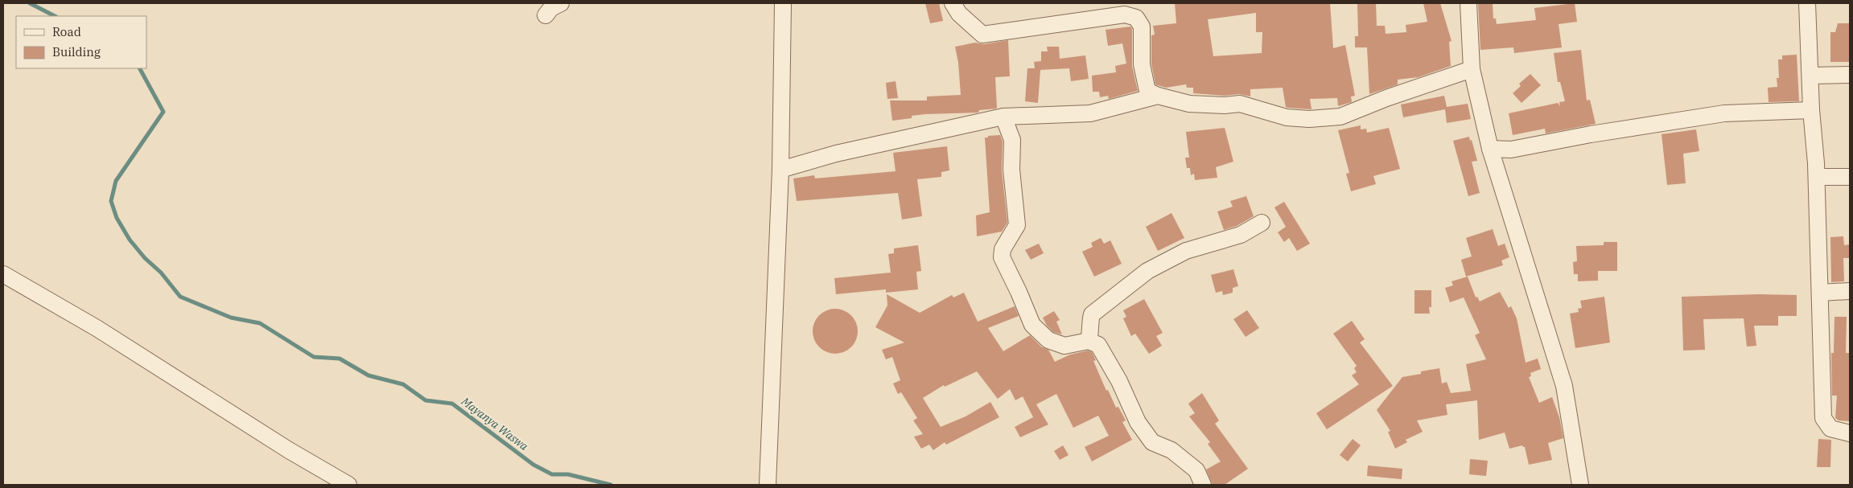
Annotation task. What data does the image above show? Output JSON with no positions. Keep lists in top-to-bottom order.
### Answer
{
  "water": ["Mayanya Waswa"],
  "legend": ["Road", "Building"]
}
